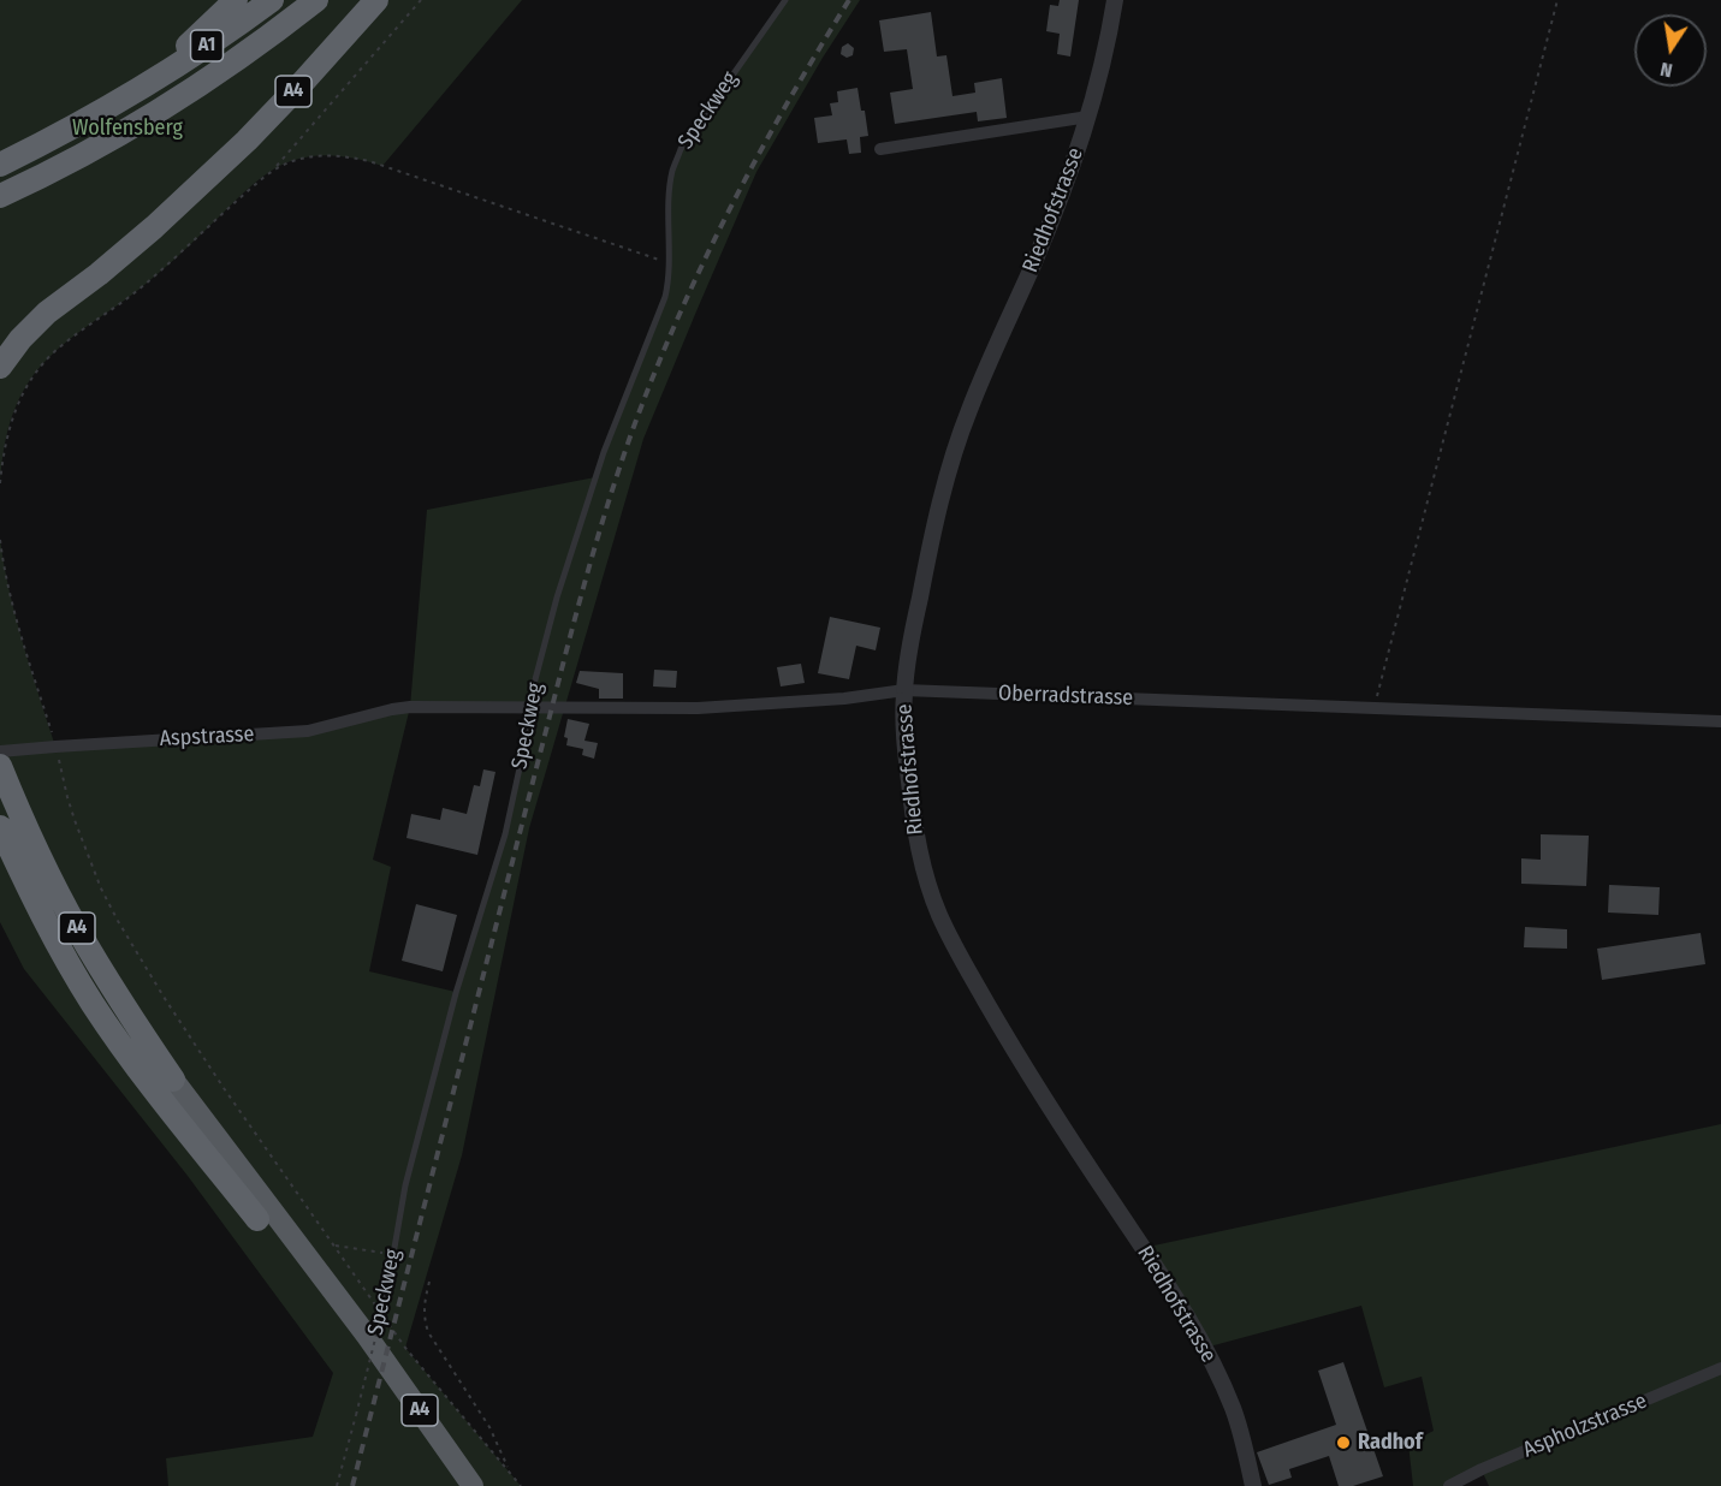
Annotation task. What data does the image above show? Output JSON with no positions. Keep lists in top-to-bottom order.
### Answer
{
  "streets": {
    "highway": ["A1", "A4"],
    "street": [
      "Riedhofstrasse",
      "Oberradstrasse",
      "Aspstrasse",
      "Aspholzstrasse"
    ],
    "lane": ["Speckweg"]
  },
  "crossings": [
    ["Speckweg", "Oberradstrasse"],
    ["Riedhofstrasse", "Oberradstrasse"],
    ["Oberradstrasse", "Aspstrasse"]
  ],
  "parks": ["Wolfensberg"],
  "places": ["Radhof"],
  "north": "bottom"
}
